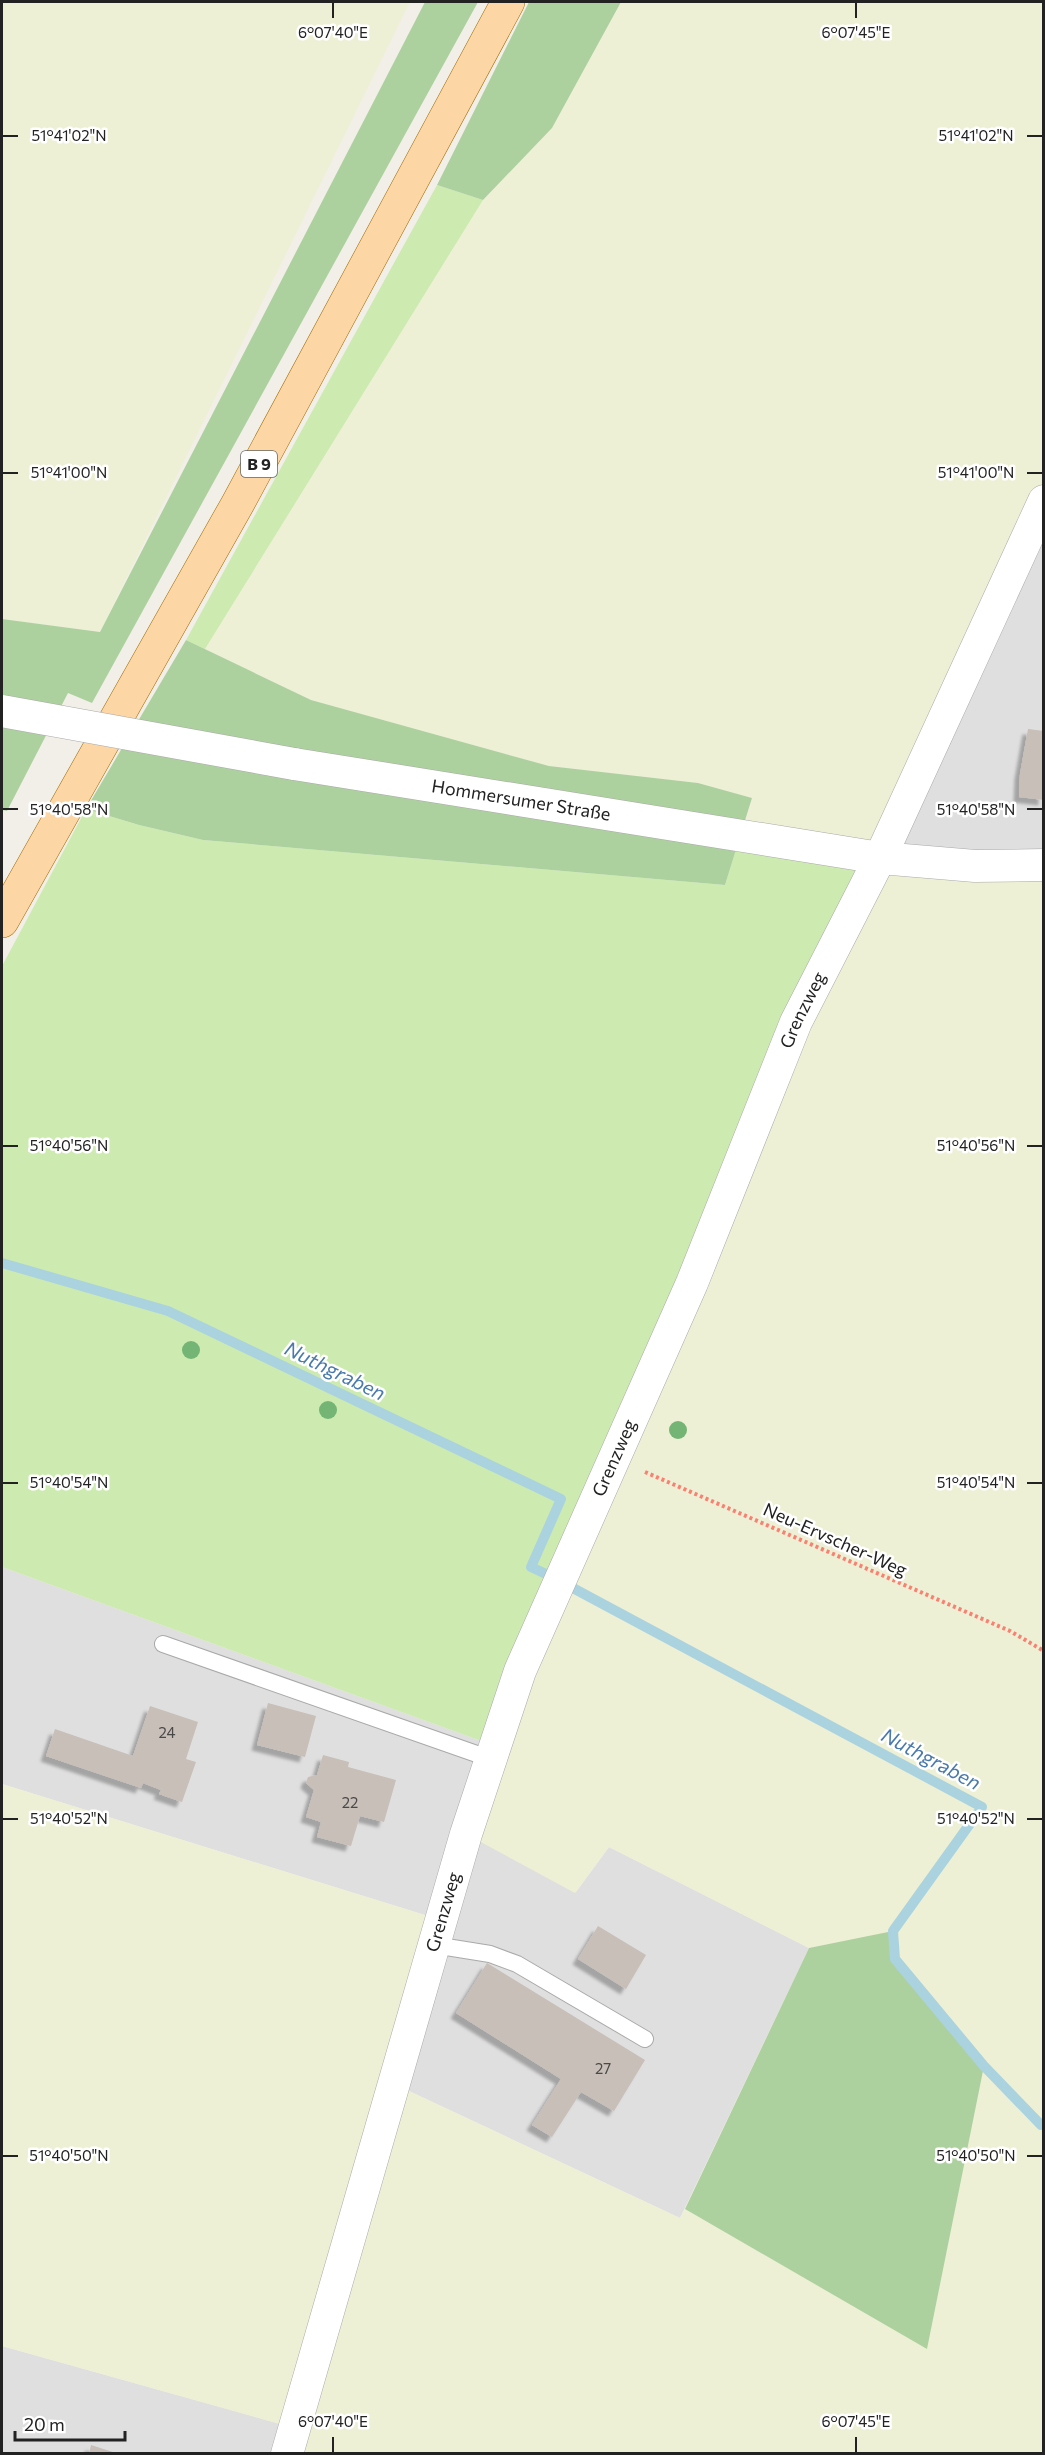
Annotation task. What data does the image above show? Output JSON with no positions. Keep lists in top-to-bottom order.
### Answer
{
  "streets": {
    "main road": ["B 9"],
    "street": ["Hommersumer Straße", "Grenzweg"],
    "path": ["Neu-Ervscher-Weg"]
  },
  "crossings": [
    ["Hommersumer Straße", "Grenzweg"],
    ["Grenzweg", "Neu-Ervscher-Weg"]
  ],
  "water": ["Nuthgraben"],
  "house_numbers": ["24", "22", "27"],
  "scale_bar": "20 m",
  "coordinates": [
    "6°07'40\"E",
    "6°07'45\"E",
    "51°41'02\"N",
    "51°41'00\"N",
    "51°40'58\"N",
    "51°40'56\"N",
    "51°40'54\"N",
    "51°40'52\"N",
    "51°40'50\"N"
  ]
}
